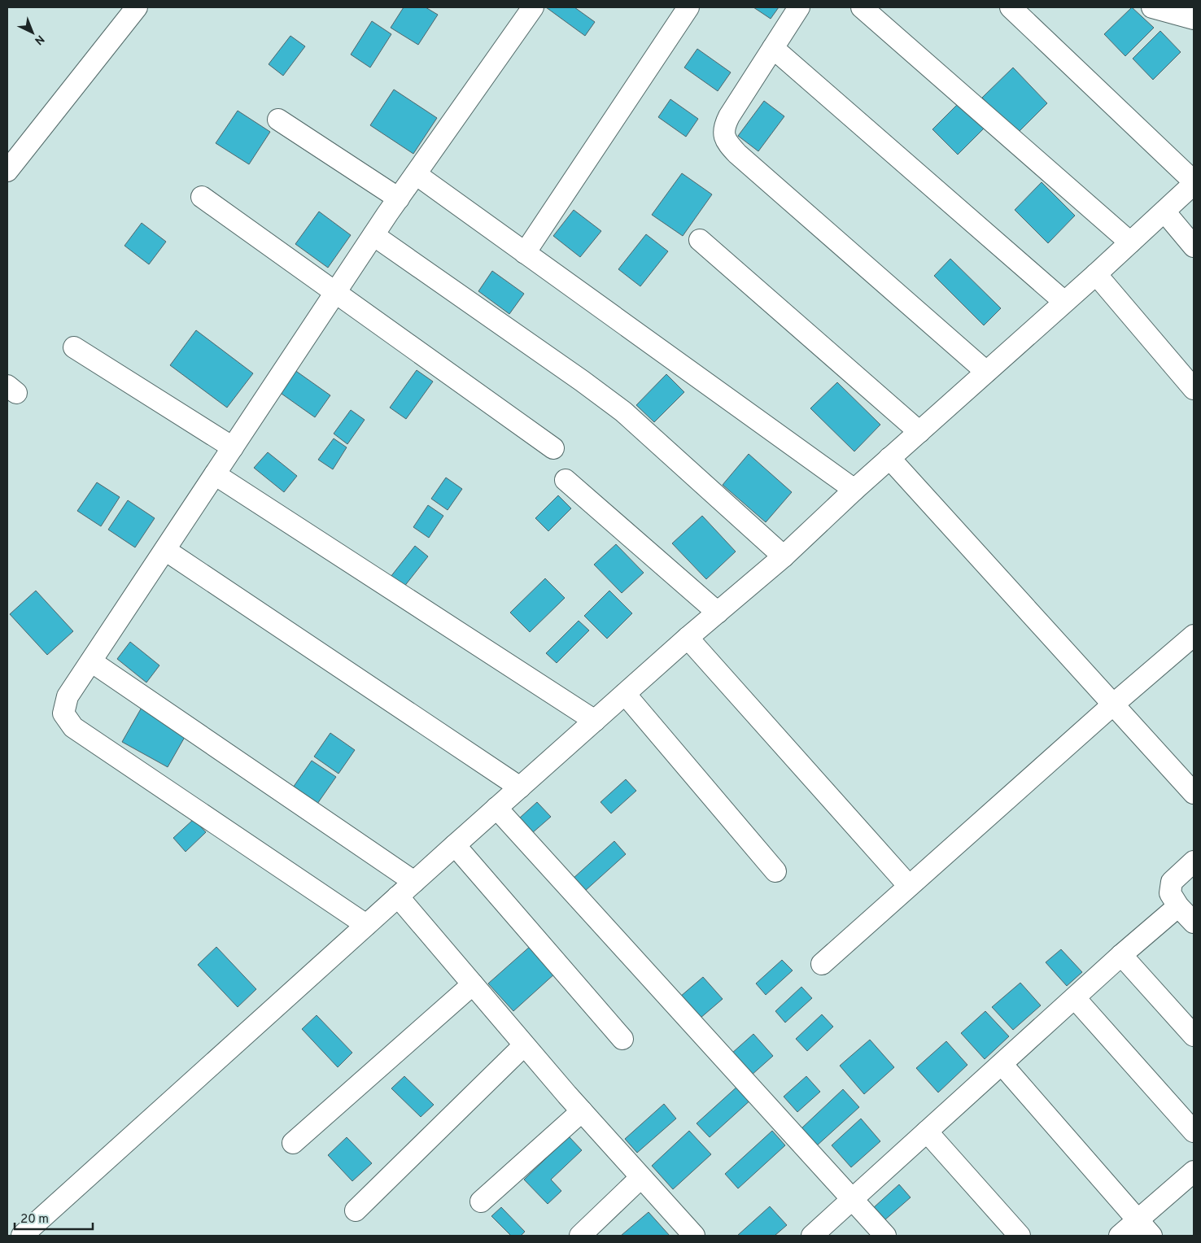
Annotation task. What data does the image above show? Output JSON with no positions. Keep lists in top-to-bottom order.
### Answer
{
  "scale_bar": "20 m",
  "north": "bottom right"
}
